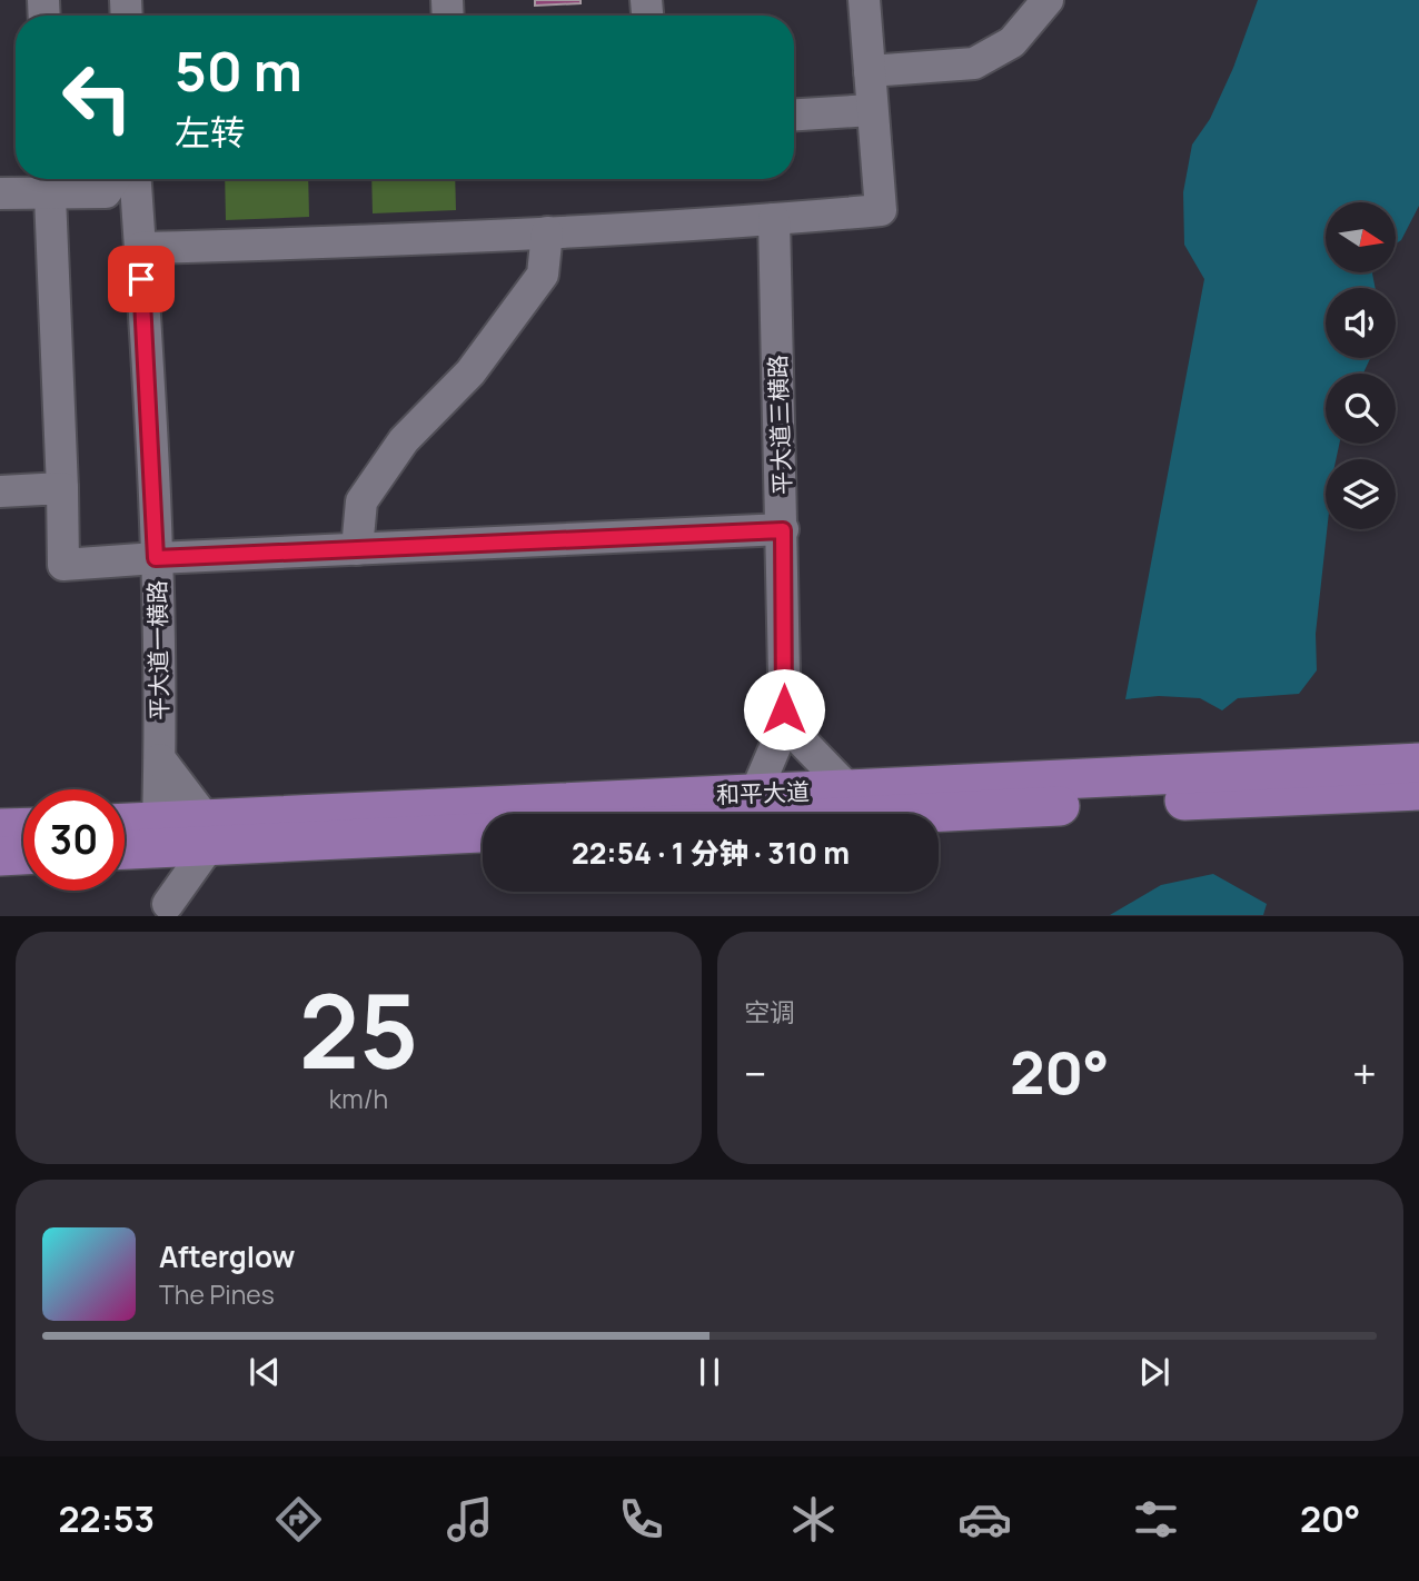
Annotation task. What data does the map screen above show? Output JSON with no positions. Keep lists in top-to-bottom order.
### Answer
{
  "streets": {
    "main road": ["和平大道"],
    "street": ["平大道三横路", "平大道一横路"]
  },
  "crossings": [
    ["平大道一横路", "和平大道"]
  ],
  "north": "right",
  "page": {
    "turn": ["50 m", "左转"],
    "limit": "30",
    "trip": "22:54 · 1 分钟 · 310 m",
    "tile": [
      ["25", "km/h"],
      "空调"
    ],
    "heat": ["−", "20°", "+"],
    "song": ["Afterglow", "The Pines"],
    "tabs": ["22:53", "20°"]
  }
}
